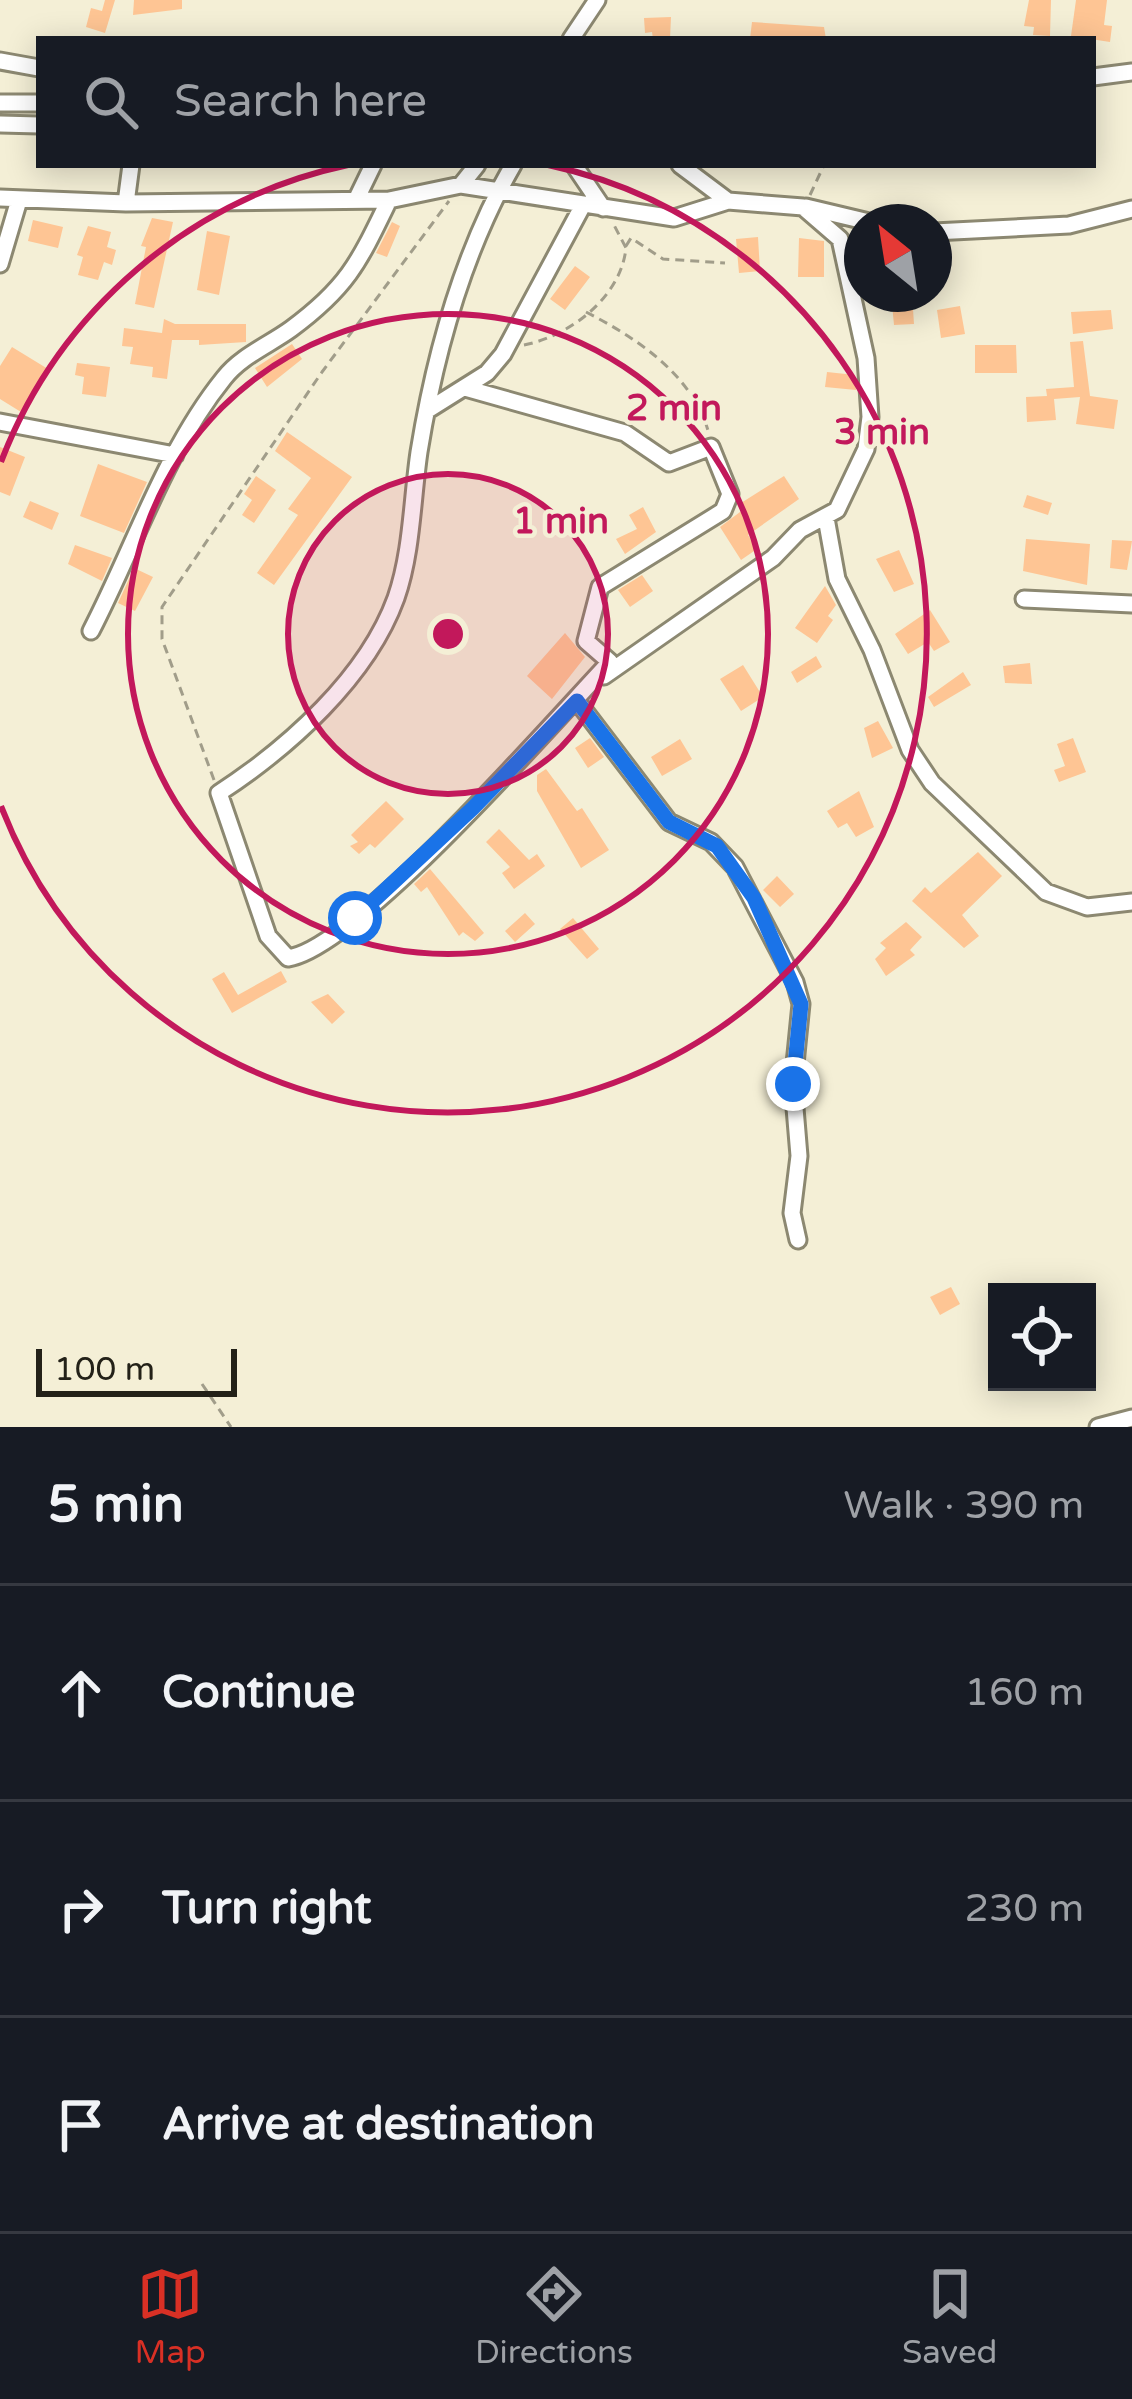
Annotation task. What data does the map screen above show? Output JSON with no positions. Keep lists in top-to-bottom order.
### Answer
{
  "scale_bar": "100 m",
  "north": "top left",
  "page": {
    "search": "Search here",
    "scale": "100 m",
    "heading": ["5 min", "Walk · 390 m"],
    "list": [
      ["Continue", "160 m"],
      ["Turn right", "230 m"],
      "Arrive at destination"
    ],
    "nav": ["Map", "Directions", "Saved"]
  },
  "rings": ["2 min", "3 min", "1 min"]
}
